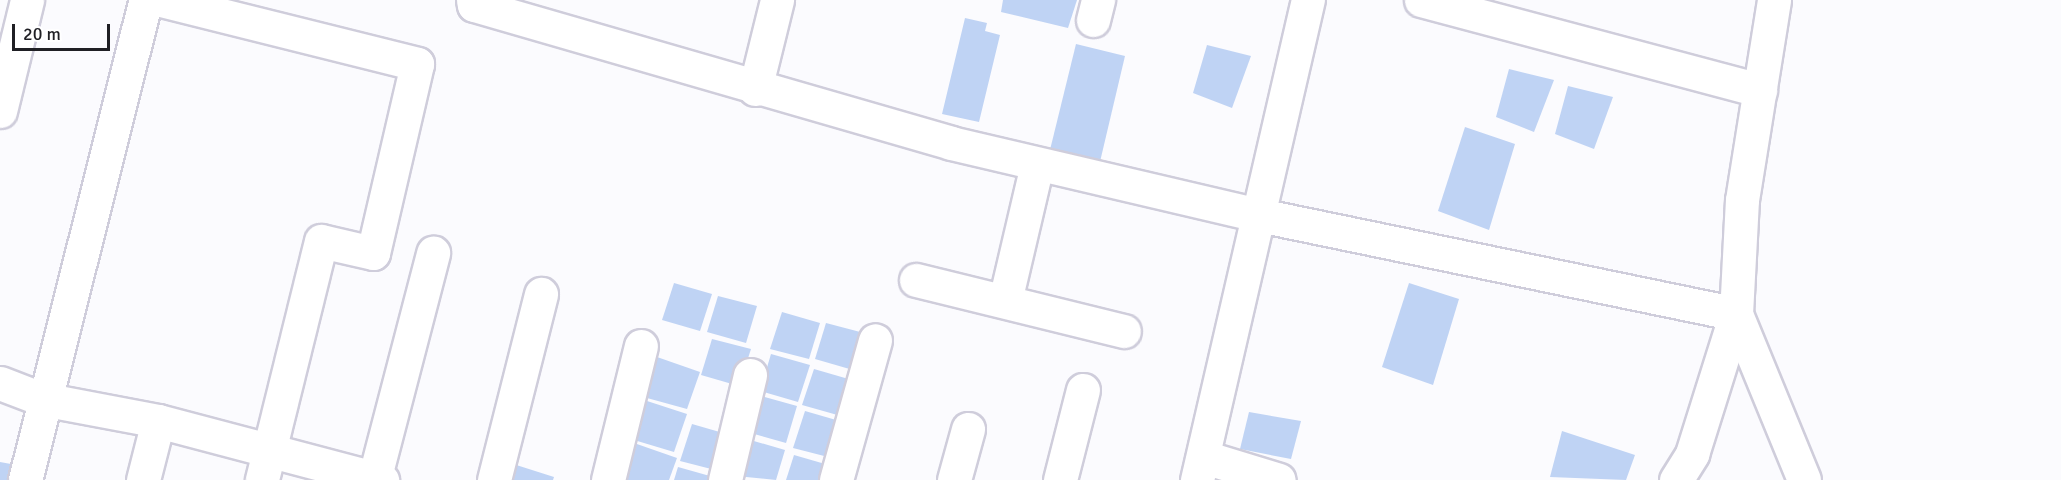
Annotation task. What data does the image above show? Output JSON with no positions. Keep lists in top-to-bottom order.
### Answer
{
  "scale_bar": "20 m"
}
